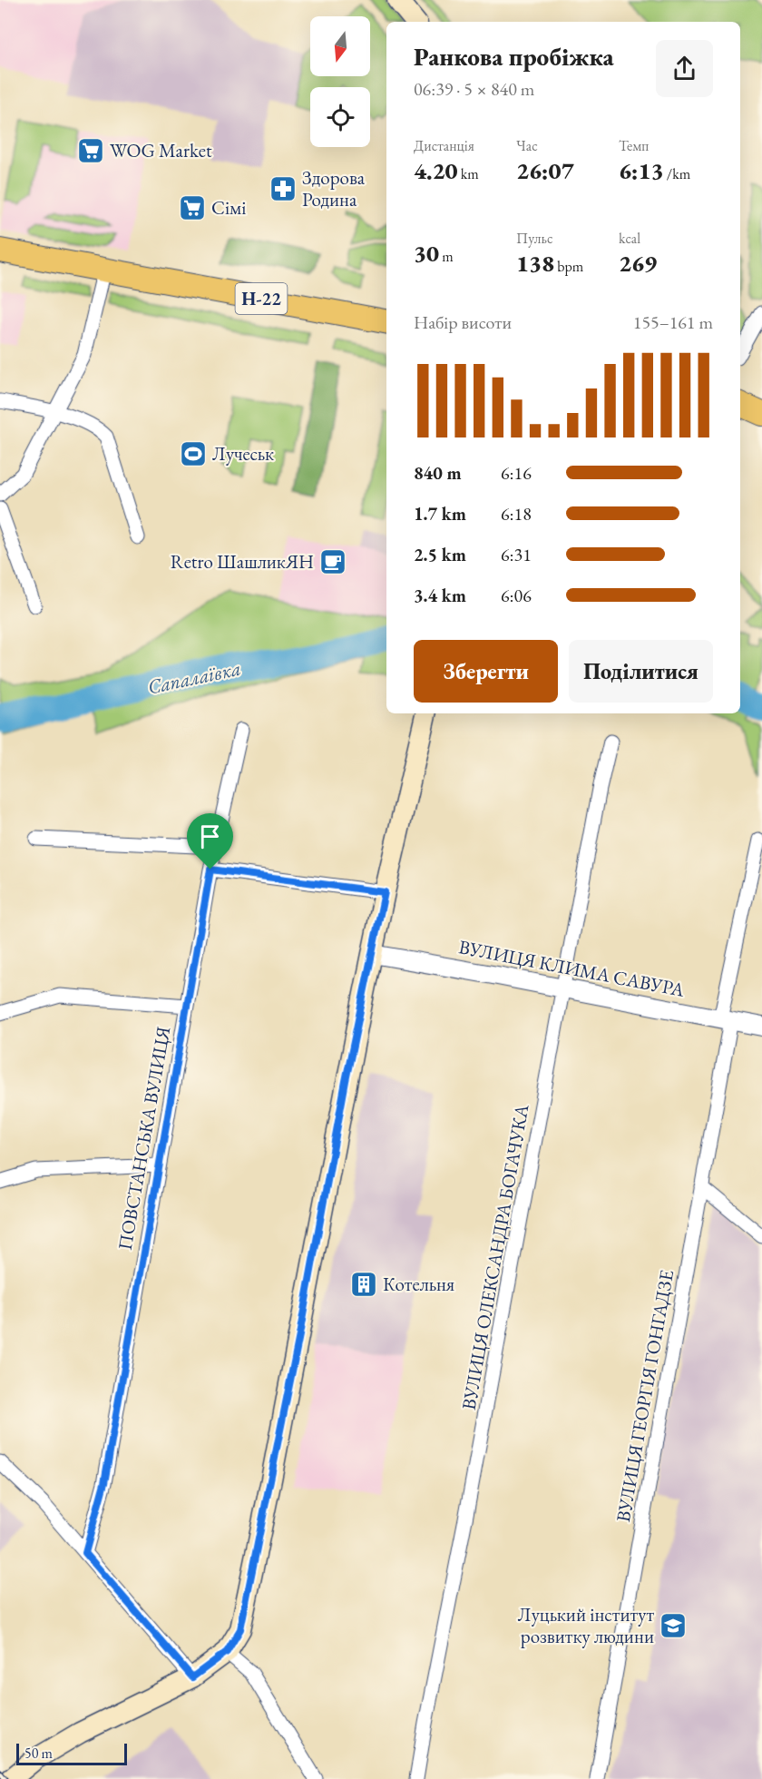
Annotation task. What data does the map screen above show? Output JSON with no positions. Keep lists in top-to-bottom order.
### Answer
{
  "streets": {
    "main road": ["Н-22"],
    "street": [
      "ВУЛИЦЯ КЛИМА САВУРА",
      "ПОВСТАНСЬКА ВУЛИЦЯ",
      "ВУЛИЦЯ ОЛЕКСАНДРА БОГАЧУКА",
      "ВУЛИЦЯ ГЕОРГІЯ ГОНГАДЗЕ"
    ]
  },
  "crossings": [
    ["ВУЛИЦЯ КЛИМА САВУРА", "ВУЛИЦЯ ОЛЕКСАНДРА БОГАЧУКА"],
    ["ВУЛИЦЯ КЛИМА САВУРА", "ВУЛИЦЯ ГЕОРГІЯ ГОНГАДЗЕ"]
  ],
  "water": ["Сапалаївка"],
  "places": {
    "supermarket": ["WOG Market", "Сімі"],
    "pharmacy": ["Здорова Родина"],
    "sports": ["Лучеськ"],
    "cafe": ["Retro ШашликЯН"],
    "building": ["Котельня"],
    "school or university": ["Луцький інститут розвитку людини"]
  },
  "scale_bar": "50 m",
  "north": "bottom",
  "page": {
    "heading": ["Ранкова пробіжка", "06:39 · 5 × 840 m"],
    "stats": [
      ["Дистанція", "4.20 km"],
      ["Час", "26:07"],
      ["Темп", "6:13 /km"],
      ["30 m"],
      ["Пульс", "138 bpm"],
      ["kcal", "269"]
    ],
    "chart": ["Набір висоти", "155–161 m"],
    "list": [
      {
        "name": "840 m",
        "note": "6:16"
      },
      {
        "name": "1.7 km",
        "note": "6:18"
      },
      {
        "name": "2.5 km",
        "note": "6:31"
      },
      {
        "name": "3.4 km",
        "note": "6:06"
      }
    ],
    "buttons": ["Зберегти", "Поділитися"],
    "scale": "50 m"
  }
}
